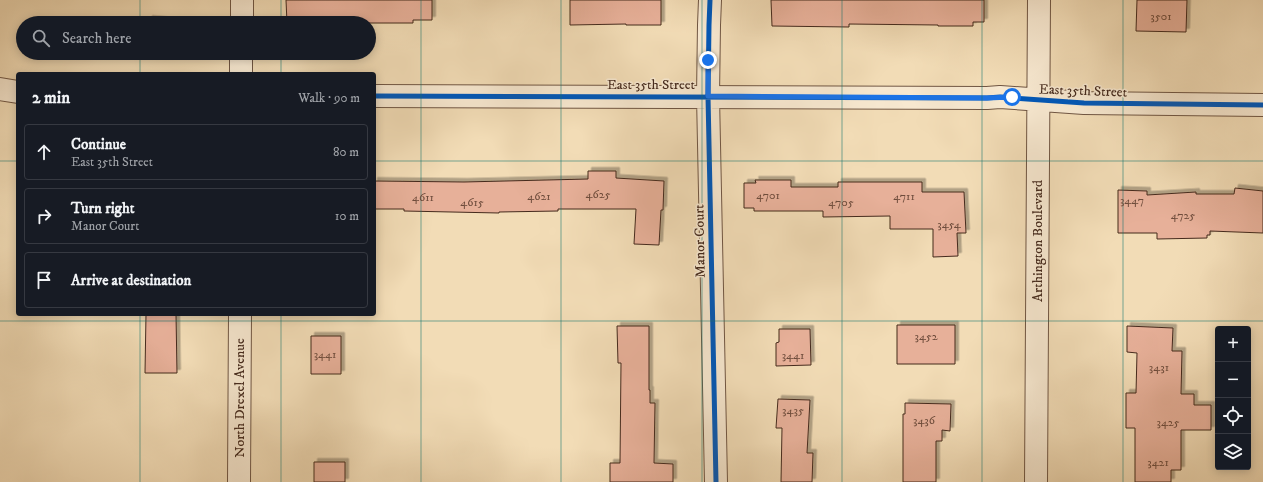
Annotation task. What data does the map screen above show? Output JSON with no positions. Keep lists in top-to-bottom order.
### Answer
{
  "streets": {
    "street": [
      "East 35th Street",
      "Manor Court",
      "Arthington Boulevard",
      "North Drexel Avenue"
    ]
  },
  "crossings": [
    ["East 35th Street", "Manor Court"],
    ["East 35th Street", "Arthington Boulevard"]
  ],
  "house_numbers": [
    "3501",
    "4625",
    "4701",
    "4621",
    "4711",
    "4611",
    "3447",
    "4615",
    "4705",
    "4725",
    "3454",
    "3452",
    "3441",
    "3441",
    "3431",
    "3435",
    "3436",
    "3425",
    "3421"
  ],
  "page": {
    "search": "Search here",
    "heading": ["2 min", "Walk · 90 m"],
    "list": [
      ["Continue", "East 35th Street", "80 m"],
      ["Turn right", "Manor Court", "10 m"],
      "Arrive at destination"
    ],
    "map_buttons": ["+", "−"]
  }
}
